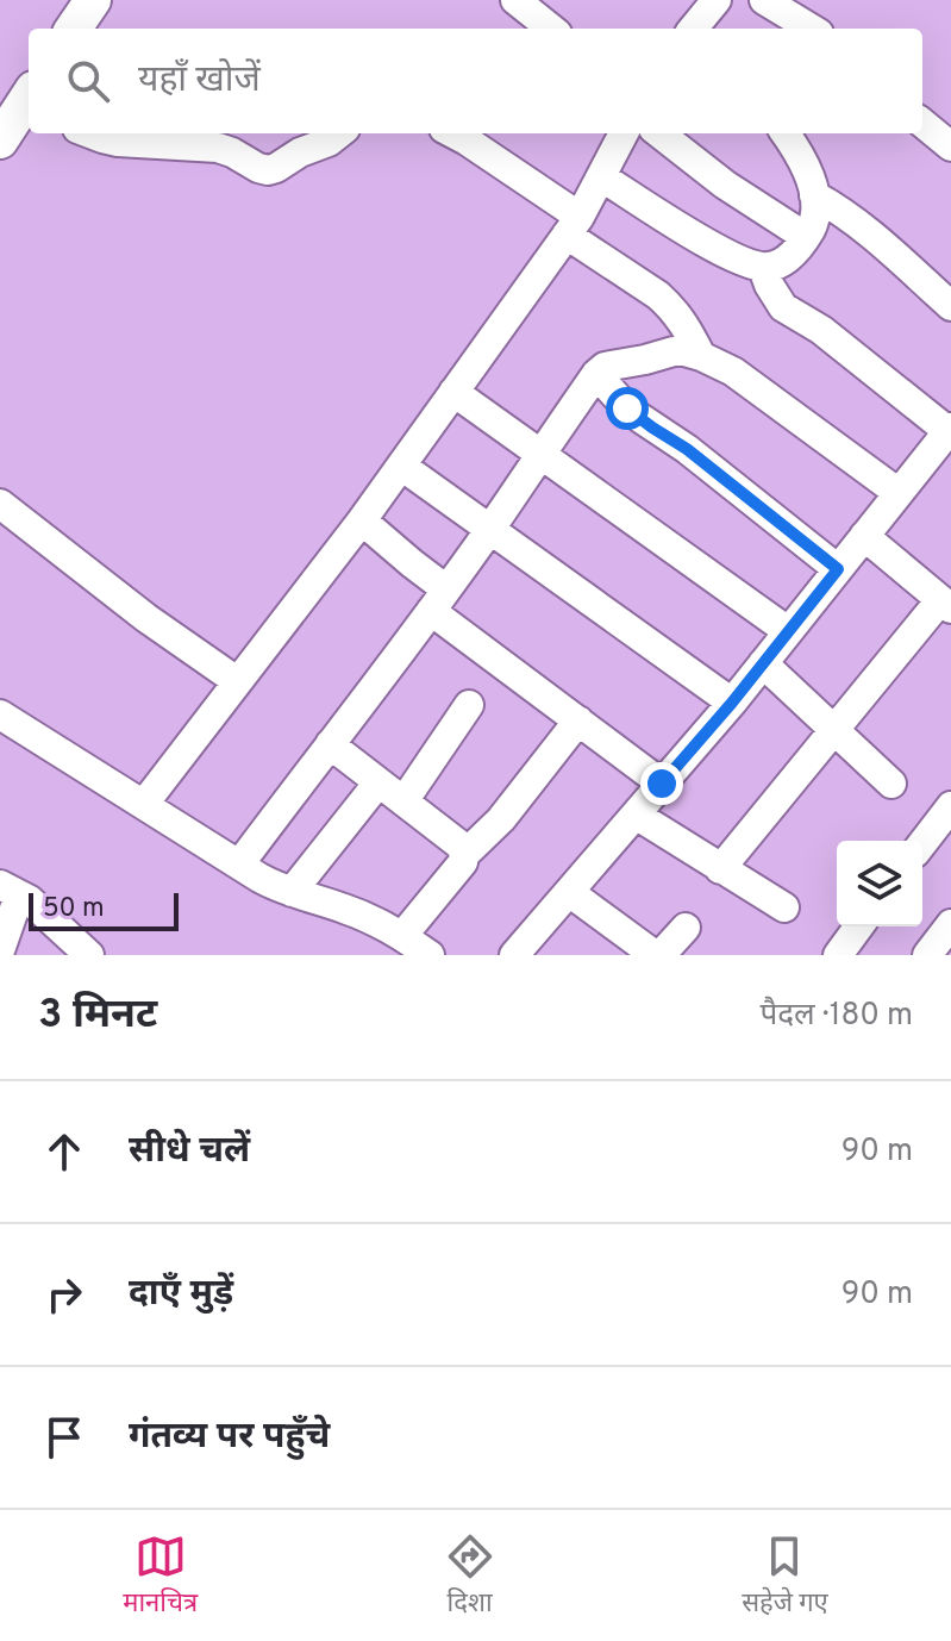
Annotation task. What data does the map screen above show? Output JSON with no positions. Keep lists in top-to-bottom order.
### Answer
{
  "scale_bar": "50 m",
  "page": {
    "search": "यहाँ खोजें",
    "scale": "50 m",
    "heading": ["3 मिनट", "पैदल · 180 m"],
    "list": [
      ["सीधे चलें", "90 m"],
      ["दाएँ मुड़ें", "90 m"],
      "गंतव्य पर पहुँचे"
    ],
    "nav": ["मानचित्र", "दिशा", "सहेजे गए"]
  }
}
